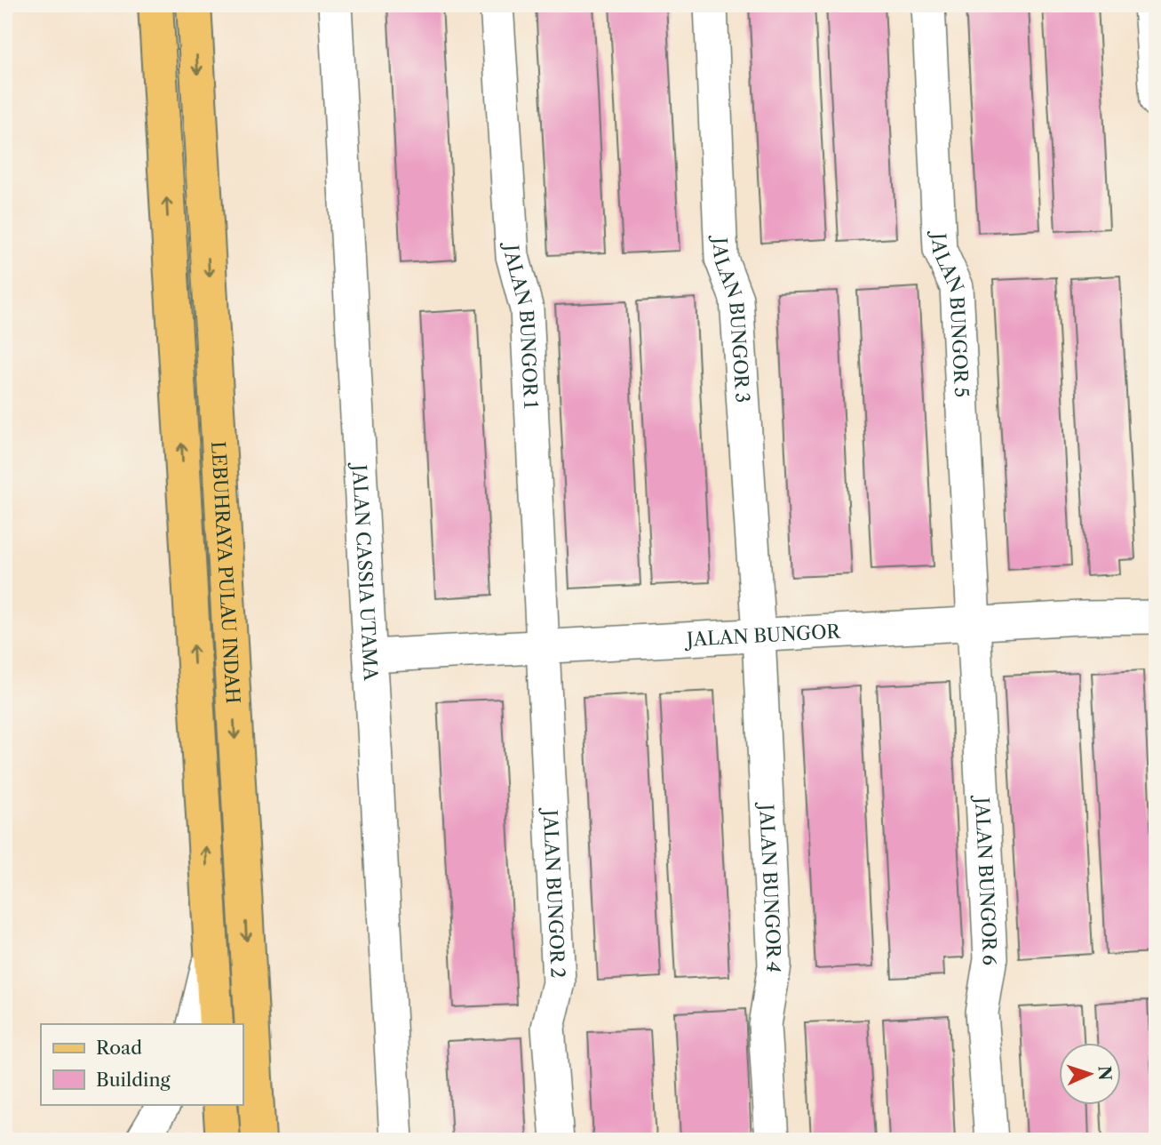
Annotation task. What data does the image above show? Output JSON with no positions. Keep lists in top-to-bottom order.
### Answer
{
  "streets": {
    "main road": ["LEBUHRAYA PULAU INDAH"],
    "street": [
      "JALAN BUNGOR 5",
      "JALAN BUNGOR 3",
      "JALAN BUNGOR 1",
      "JALAN CASSIA UTAMA",
      "JALAN BUNGOR",
      "JALAN BUNGOR 6",
      "JALAN BUNGOR 4",
      "JALAN BUNGOR 2"
    ]
  },
  "crossings": [
    ["JALAN BUNGOR 5", "JALAN BUNGOR"],
    ["JALAN BUNGOR 5", "JALAN BUNGOR 6"],
    ["JALAN BUNGOR 3", "JALAN BUNGOR"],
    ["JALAN BUNGOR 3", "JALAN BUNGOR 4"],
    ["JALAN BUNGOR 1", "JALAN BUNGOR"],
    ["JALAN BUNGOR 1", "JALAN BUNGOR 2"],
    ["JALAN CASSIA UTAMA", "JALAN BUNGOR"],
    ["JALAN BUNGOR", "JALAN BUNGOR 6"],
    ["JALAN BUNGOR", "JALAN BUNGOR 4"],
    ["JALAN BUNGOR", "JALAN BUNGOR 2"]
  ],
  "legend": ["Road", "Building"],
  "north": "right"
}
